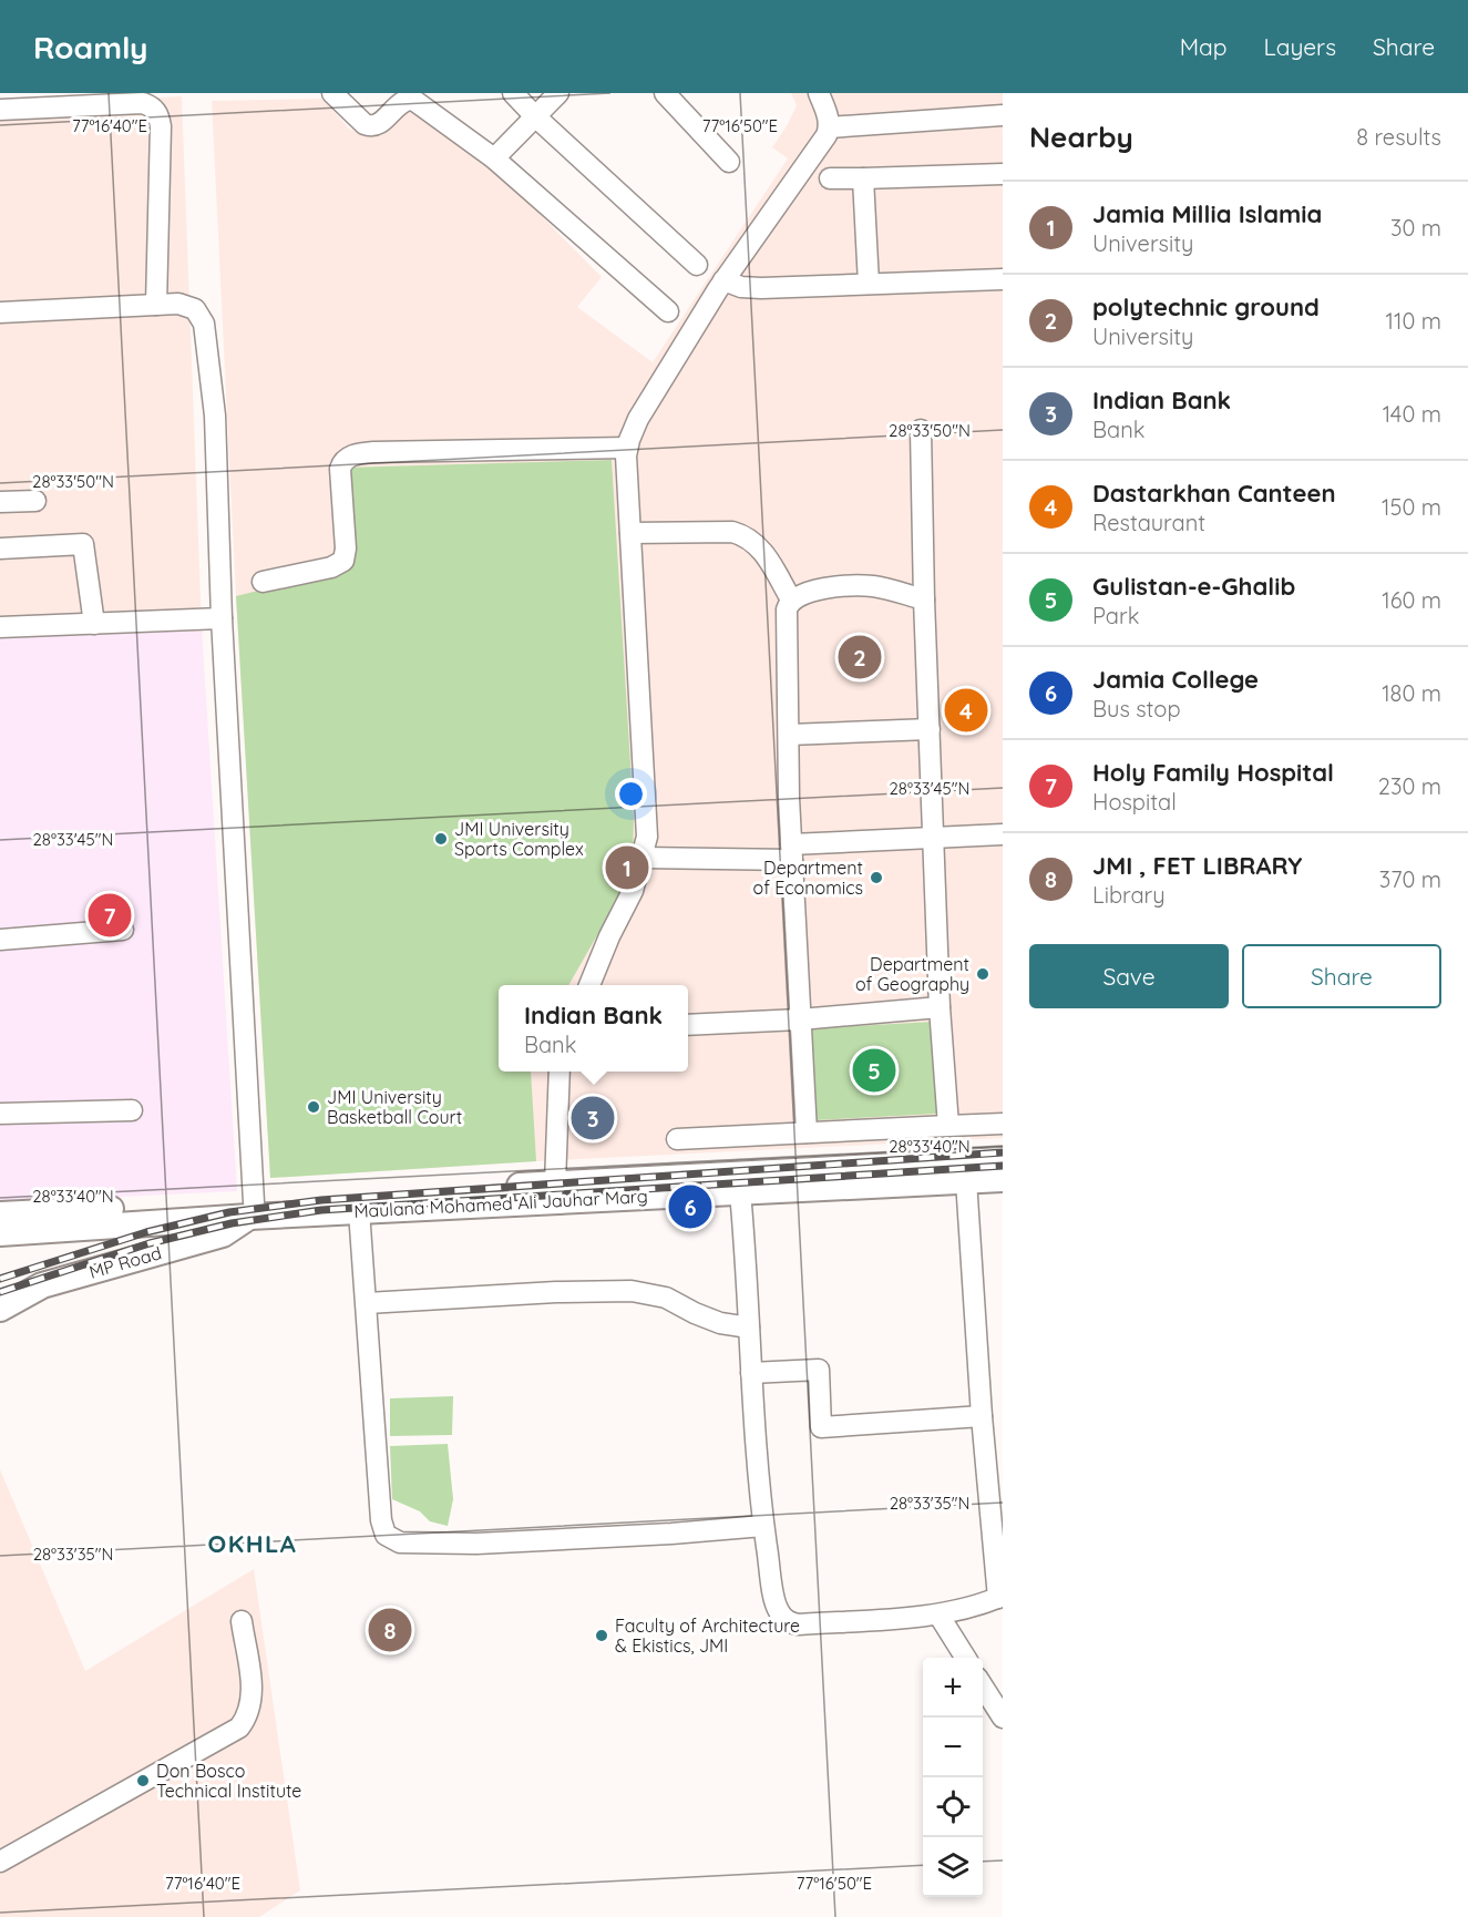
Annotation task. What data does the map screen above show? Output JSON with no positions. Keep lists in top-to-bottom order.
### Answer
{
  "streets": {
    "main road": ["Maulana Mohamed Ali Jauhar Marg", "MP Road"]
  },
  "crossings": [
    ["Maulana Mohamed Ali Jauhar Marg", "MP Road"]
  ],
  "districts": ["OKHLA"],
  "places": [
    "JMI University Sports Complex",
    "Department of Economics",
    "Department of Geography",
    "JMI University Basketball Court",
    "Faculty of Architecture & Ekistics, JMI",
    "Don Bosco Technical Institute"
  ],
  "page": {
    "header": "Roamly",
    "nav": ["Map", "Layers", "Share"],
    "heading": ["Nearby", "8 results"],
    "list": [
      {
        "mark": "1",
        "name": "Jamia Millia Islamia",
        "note": "University",
        "value": "30 m"
      },
      {
        "mark": "2",
        "name": "polytechnic ground",
        "note": "University",
        "value": "110 m"
      },
      {
        "mark": "3",
        "name": "Indian Bank",
        "note": "Bank",
        "value": "140 m"
      },
      {
        "mark": "4",
        "name": "Dastarkhan Canteen",
        "note": "Restaurant",
        "value": "150 m"
      },
      {
        "mark": "5",
        "name": "Gulistan-e-Ghalib",
        "note": "Park",
        "value": "160 m"
      },
      {
        "mark": "6",
        "name": "Jamia College",
        "note": "Bus stop",
        "value": "180 m"
      },
      {
        "mark": "7",
        "name": "Holy Family Hospital",
        "note": "Hospital",
        "value": "230 m"
      },
      {
        "mark": "8",
        "name": "JMI , FET LIBRARY",
        "note": "Library",
        "value": "370 m"
      }
    ],
    "pins": [
      "2",
      "4",
      "1",
      "7",
      "5",
      "3",
      "6",
      "8"
    ],
    "buttons": ["Save", "Share"],
    "popup": ["Indian Bank", "Bank"],
    "map_buttons": ["+", "−"]
  },
  "coordinates": [
    "77°16'40\"E",
    "77°16'50\"E",
    "28°33'50\"N",
    "28°33'45\"N",
    "28°33'40\"N",
    "28°33'35\"N"
  ]
}
